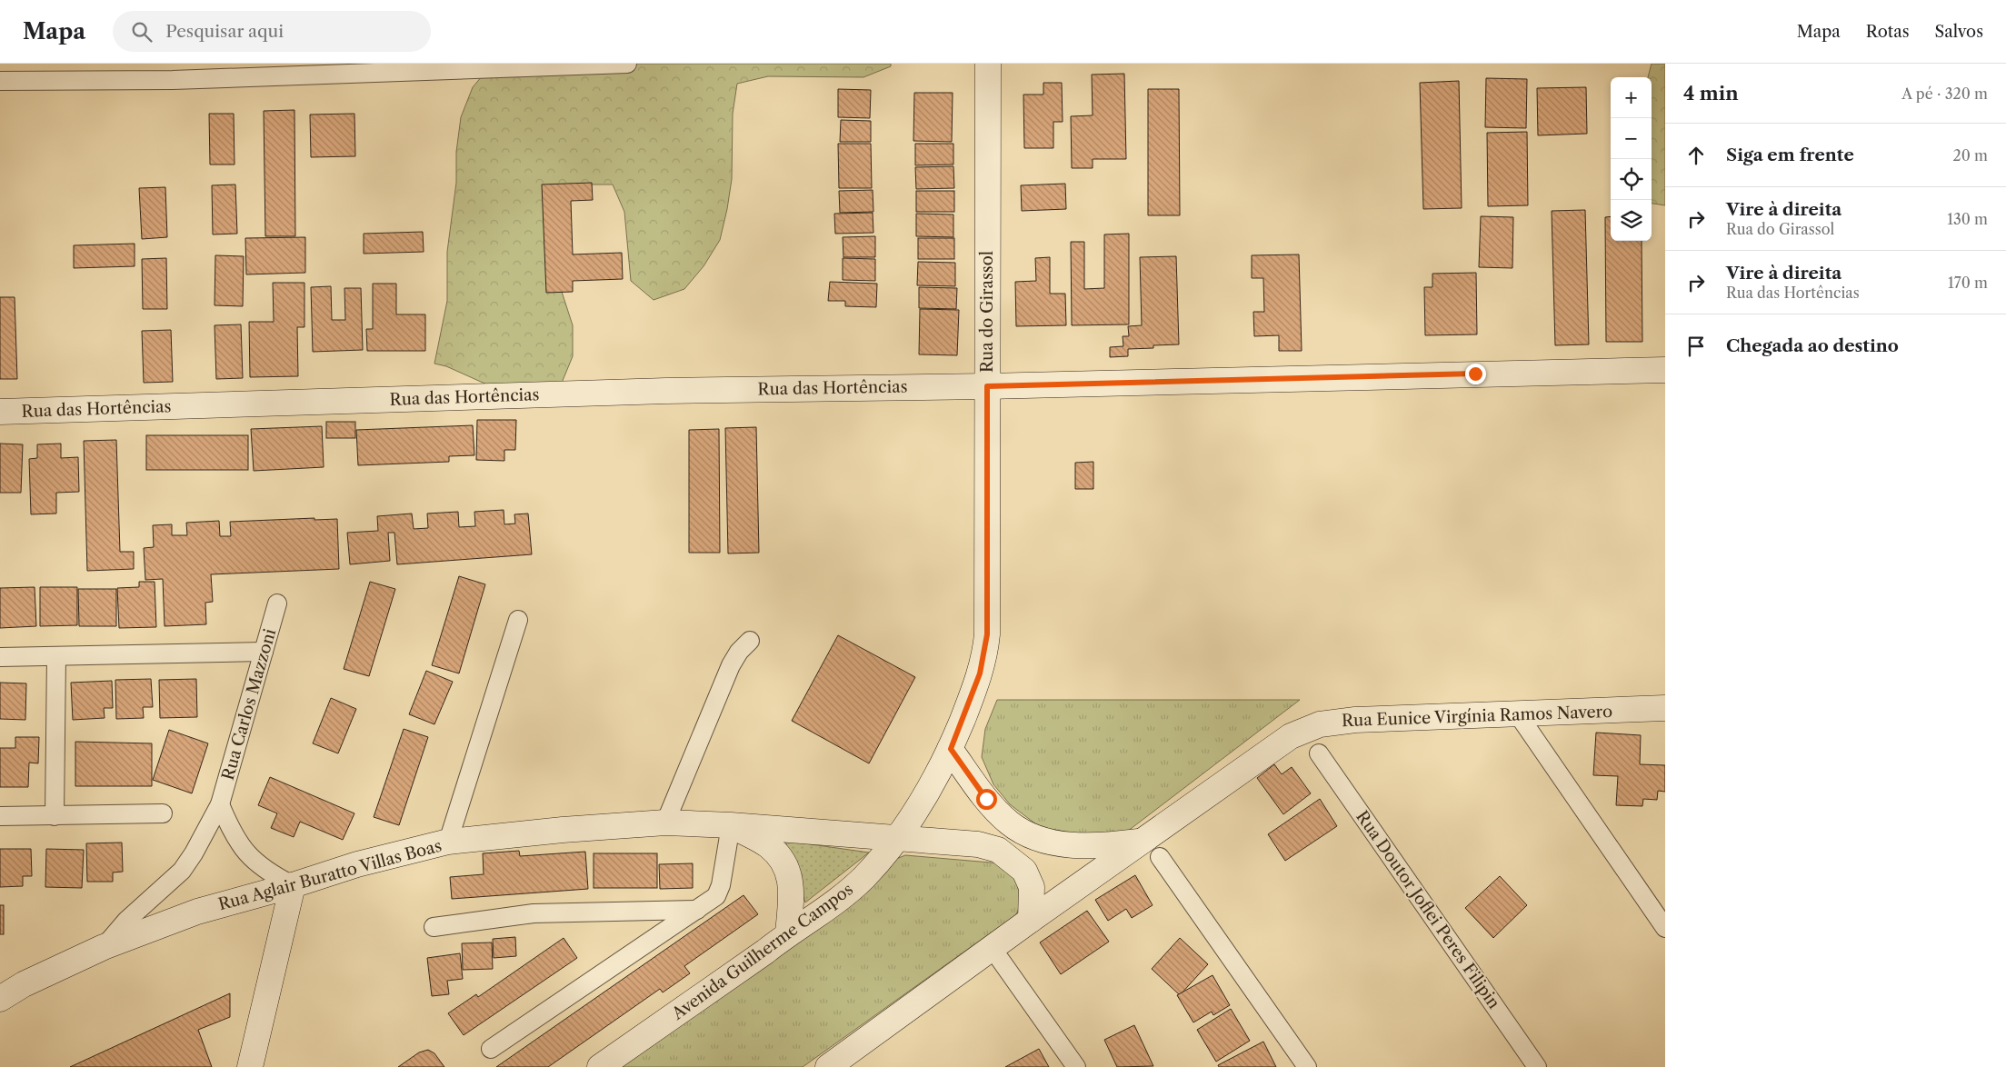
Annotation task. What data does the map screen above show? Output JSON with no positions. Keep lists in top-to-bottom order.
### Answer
{
  "streets": {
    "main road": [
      "Rua do Girassol",
      "Rua das Hortências",
      "Rua Eunice Virgínia Ramos Navero",
      "Rua Aglair Buratto Villas Boas",
      "Avenida Guilherme Campos"
    ],
    "street": ["Rua Carlos Mazzoni", "Rua Doutor Joflei Peres Filipin"]
  },
  "crossings": [
    ["Rua do Girassol", "Rua das Hortências"],
    ["Rua do Girassol", "Rua Aglair Buratto Villas Boas"],
    ["Rua do Girassol", "Avenida Guilherme Campos"],
    ["Rua Carlos Mazzoni", "Rua Aglair Buratto Villas Boas"],
    ["Rua Aglair Buratto Villas Boas", "Avenida Guilherme Campos"]
  ],
  "page": {
    "header": "Mapa",
    "search": "Pesquisar aqui",
    "nav": ["Mapa", "Rotas", "Salvos"],
    "heading": ["4 min", "A pé · 320 m"],
    "map_buttons": ["+", "−"],
    "list": [
      ["Siga em frente", "20 m"],
      ["Vire à direita", "Rua do Girassol", "130 m"],
      ["Vire à direita", "Rua das Hortências", "170 m"],
      "Chegada ao destino"
    ]
  }
}
